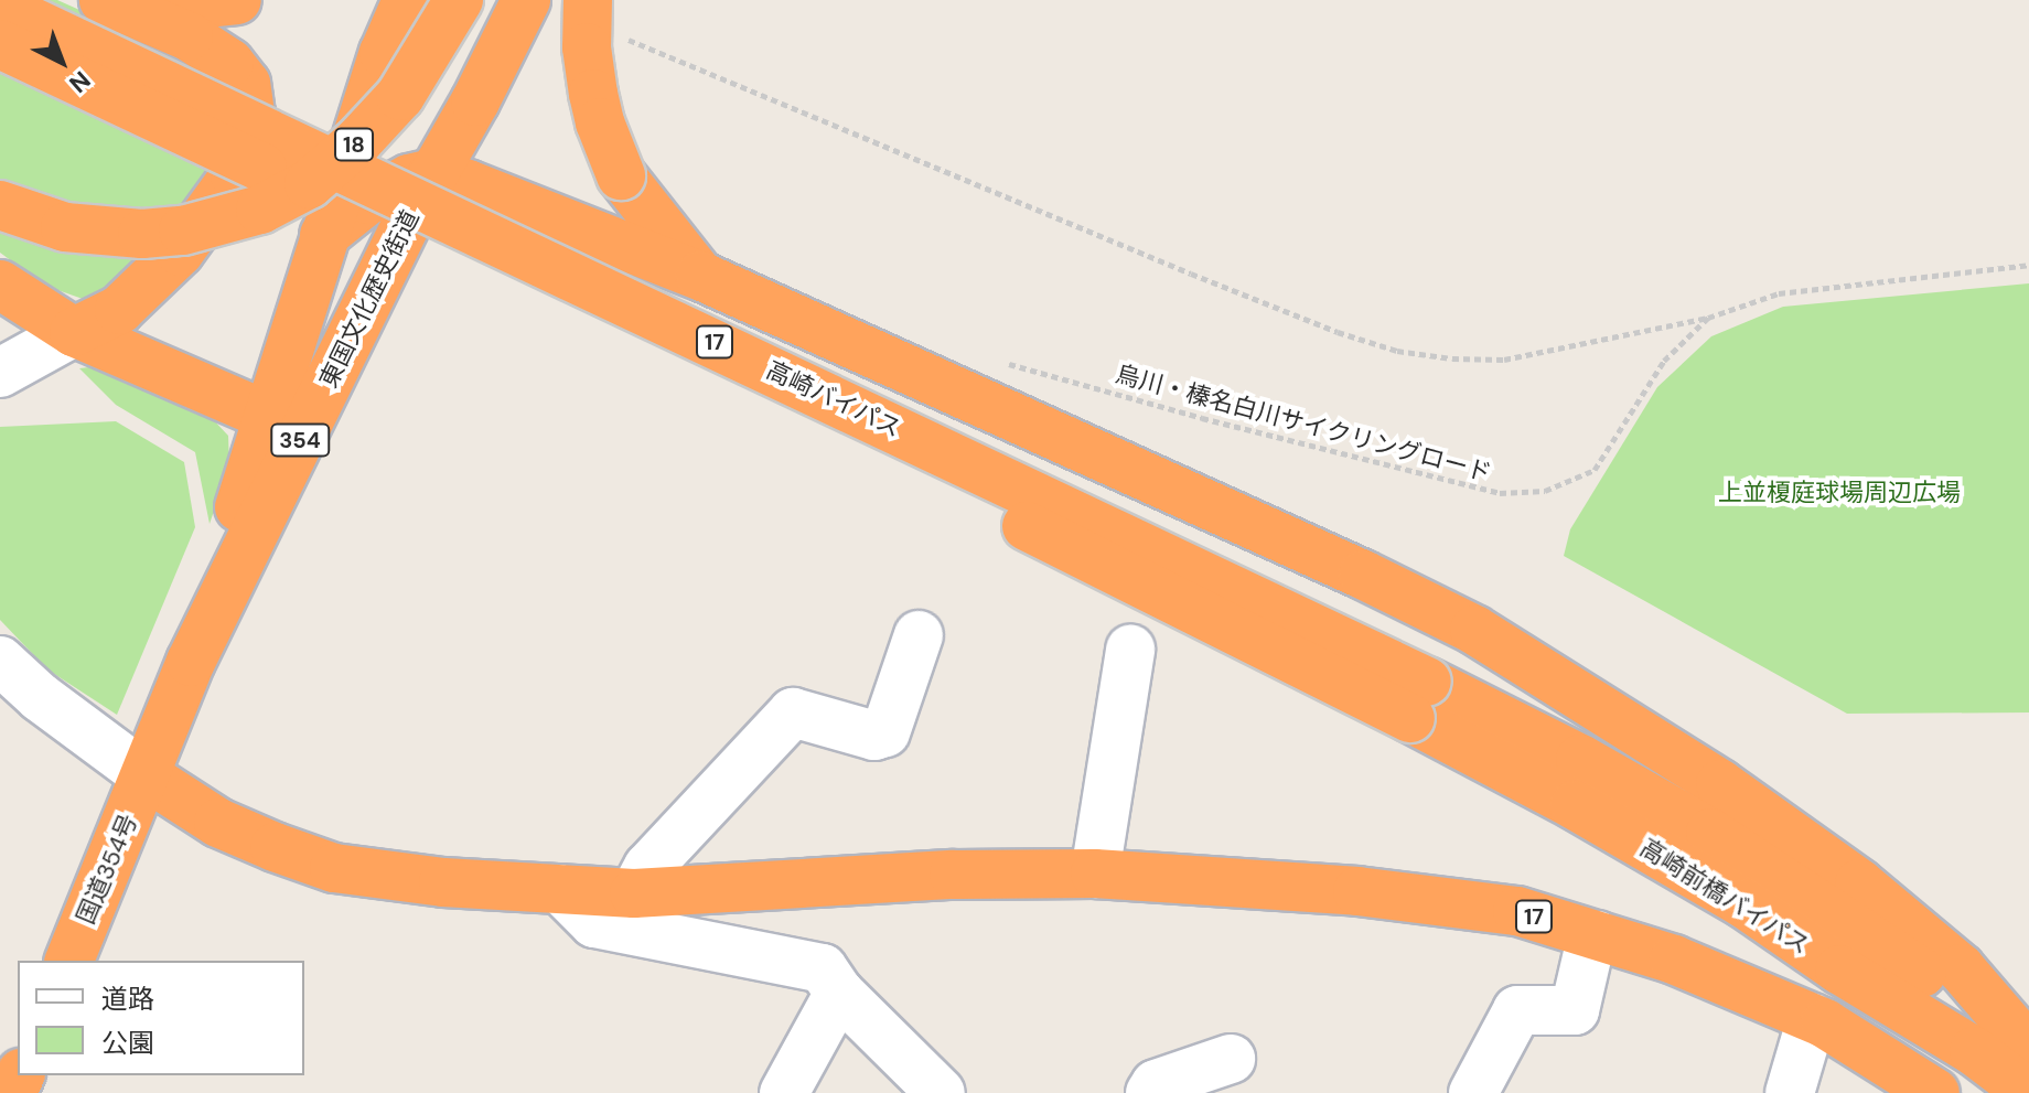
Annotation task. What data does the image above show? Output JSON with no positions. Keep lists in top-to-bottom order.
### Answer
{
  "streets": {
    "highway": [
      "18",
      "東国文化歴史街道",
      "17",
      "高崎バイパス",
      "354",
      "国道354号",
      "高崎前橋バイパス"
    ],
    "path": ["烏川・榛名白川サイクリングロード"]
  },
  "crossings": [
    ["18", "東国文化歴史街道"],
    ["東国文化歴史街道", "17"],
    ["東国文化歴史街道", "国道354号"],
    ["17", "国道354号"],
    ["17", "高崎前橋バイパス"],
    ["高崎バイパス", "高崎前橋バイパス"]
  ],
  "parks": ["上並榎庭球場周辺広場"],
  "legend": ["道路", "公園"],
  "north": "bottom right"
}
